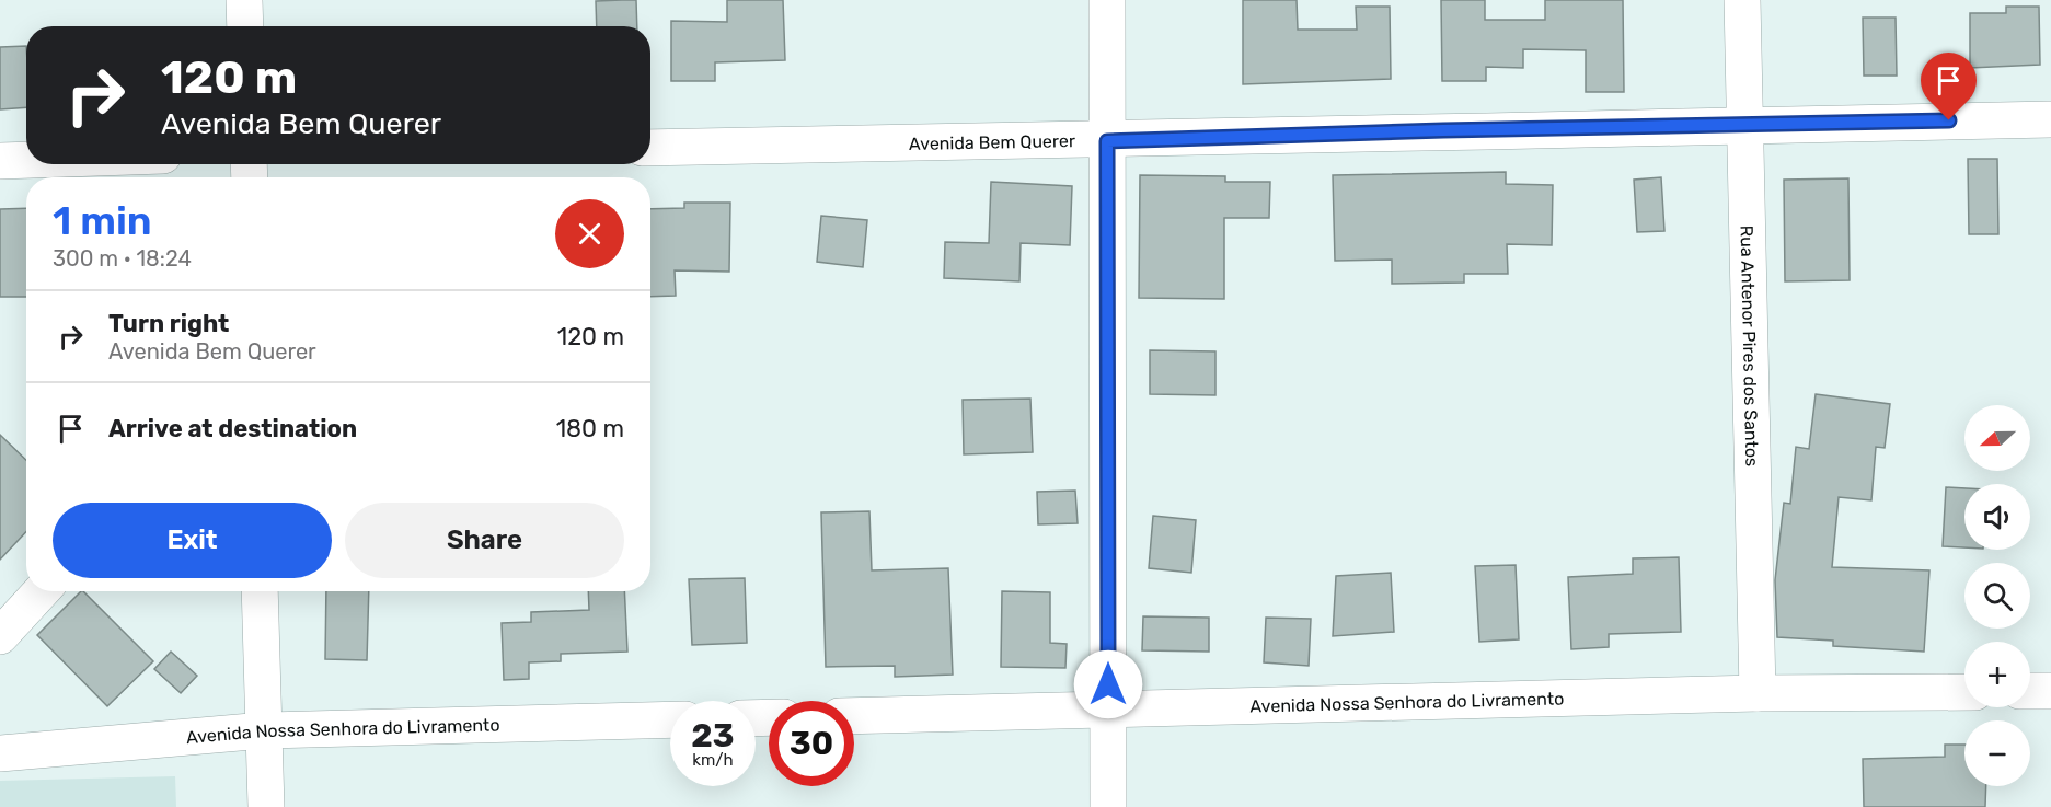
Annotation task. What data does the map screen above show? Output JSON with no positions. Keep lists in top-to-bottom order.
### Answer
{
  "streets": {
    "street": ["Avenida Bem Querer", "Rua Antenor Pires dos Santos", "Avenida Nossa Senhora do Livramento"]
  },
  "crossings": [
    ["Avenida Bem Querer", "Rua Antenor Pires dos Santos"],
    ["Rua Antenor Pires dos Santos", "Avenida Nossa Senhora do Livramento"]
  ],
  "north": "left",
  "page": {
    "turn": ["120 m", "Avenida Bem Querer"],
    "heading": ["1 min", "300 m · 18:24"],
    "list": [
      {
        "name": "Turn right",
        "note": "Avenida Bem Querer",
        "value": "120 m"
      },
      {
        "name": "Arrive at destination",
        "value": "180 m"
      }
    ],
    "map_buttons": ["+", "−"],
    "buttons": ["Exit", "Share"],
    "speed": "23 km/h",
    "limit": "30"
  }
}
